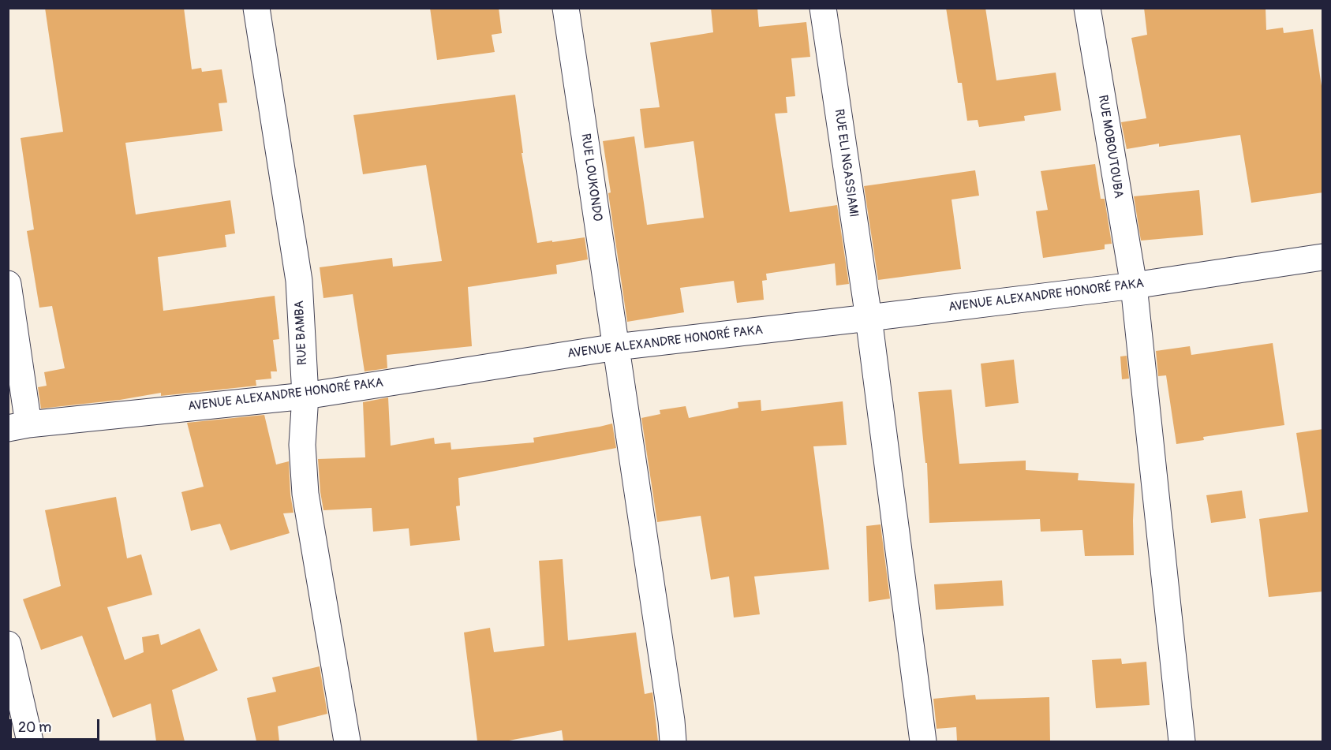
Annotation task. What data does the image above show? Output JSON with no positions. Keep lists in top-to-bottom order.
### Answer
{
  "streets": {
    "street": [
      "RUE MOBOUTOUBA",
      "RUE ELI NGASSIAMI",
      "RUE LOUKONDO",
      "AVENUE ALEXANDRE HONORÉ PAKA",
      "RUE BAMBA"
    ]
  },
  "crossings": [
    ["RUE MOBOUTOUBA", "AVENUE ALEXANDRE HONORÉ PAKA"],
    ["RUE ELI NGASSIAMI", "AVENUE ALEXANDRE HONORÉ PAKA"],
    ["RUE LOUKONDO", "AVENUE ALEXANDRE HONORÉ PAKA"],
    ["AVENUE ALEXANDRE HONORÉ PAKA", "RUE BAMBA"]
  ],
  "scale_bar": "20 m"
}
